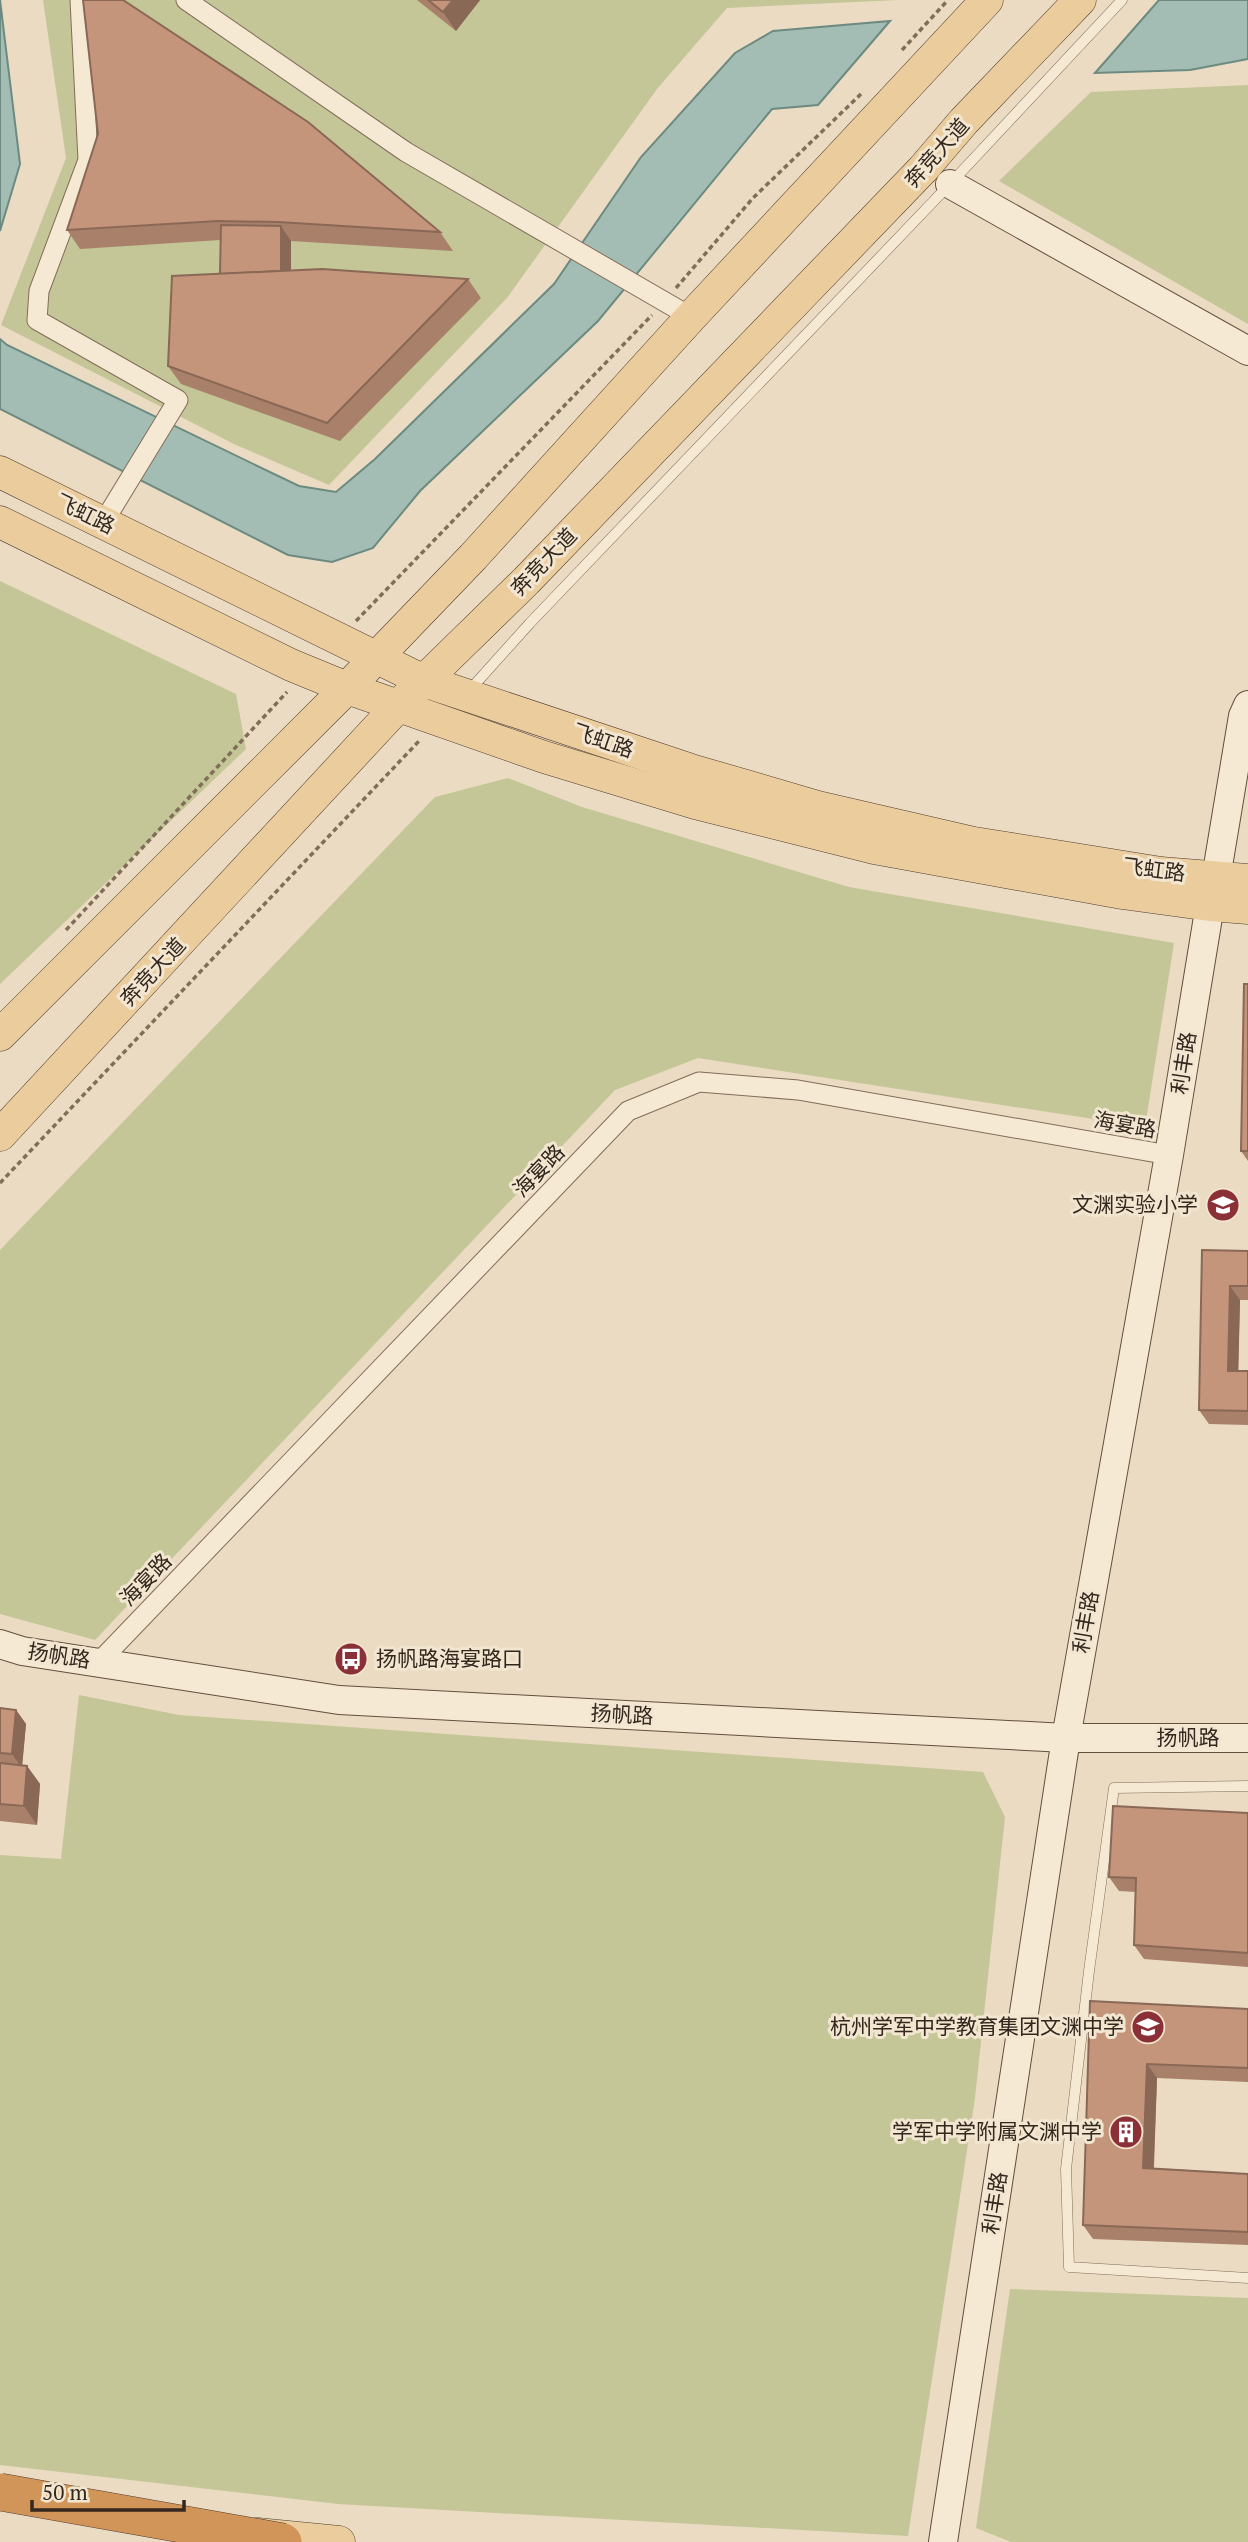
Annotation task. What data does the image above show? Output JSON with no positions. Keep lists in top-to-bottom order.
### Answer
{
  "streets": {
    "main road": ["奔竞大道", "飞虹路"],
    "street": ["利丰路", "海宴路", "扬帆路"]
  },
  "crossings": [
    ["奔竞大道", "飞虹路"],
    ["飞虹路", "利丰路"],
    ["利丰路", "海宴路"],
    ["利丰路", "扬帆路"],
    ["海宴路", "扬帆路"]
  ],
  "places": {
    "school or university": ["文渊实验小学", "杭州学军中学教育集团文渊中学"],
    "bus stop": ["扬帆路海宴路口"],
    "building": ["学军中学附属文渊中学"]
  },
  "scale_bar": "50 m"
}
